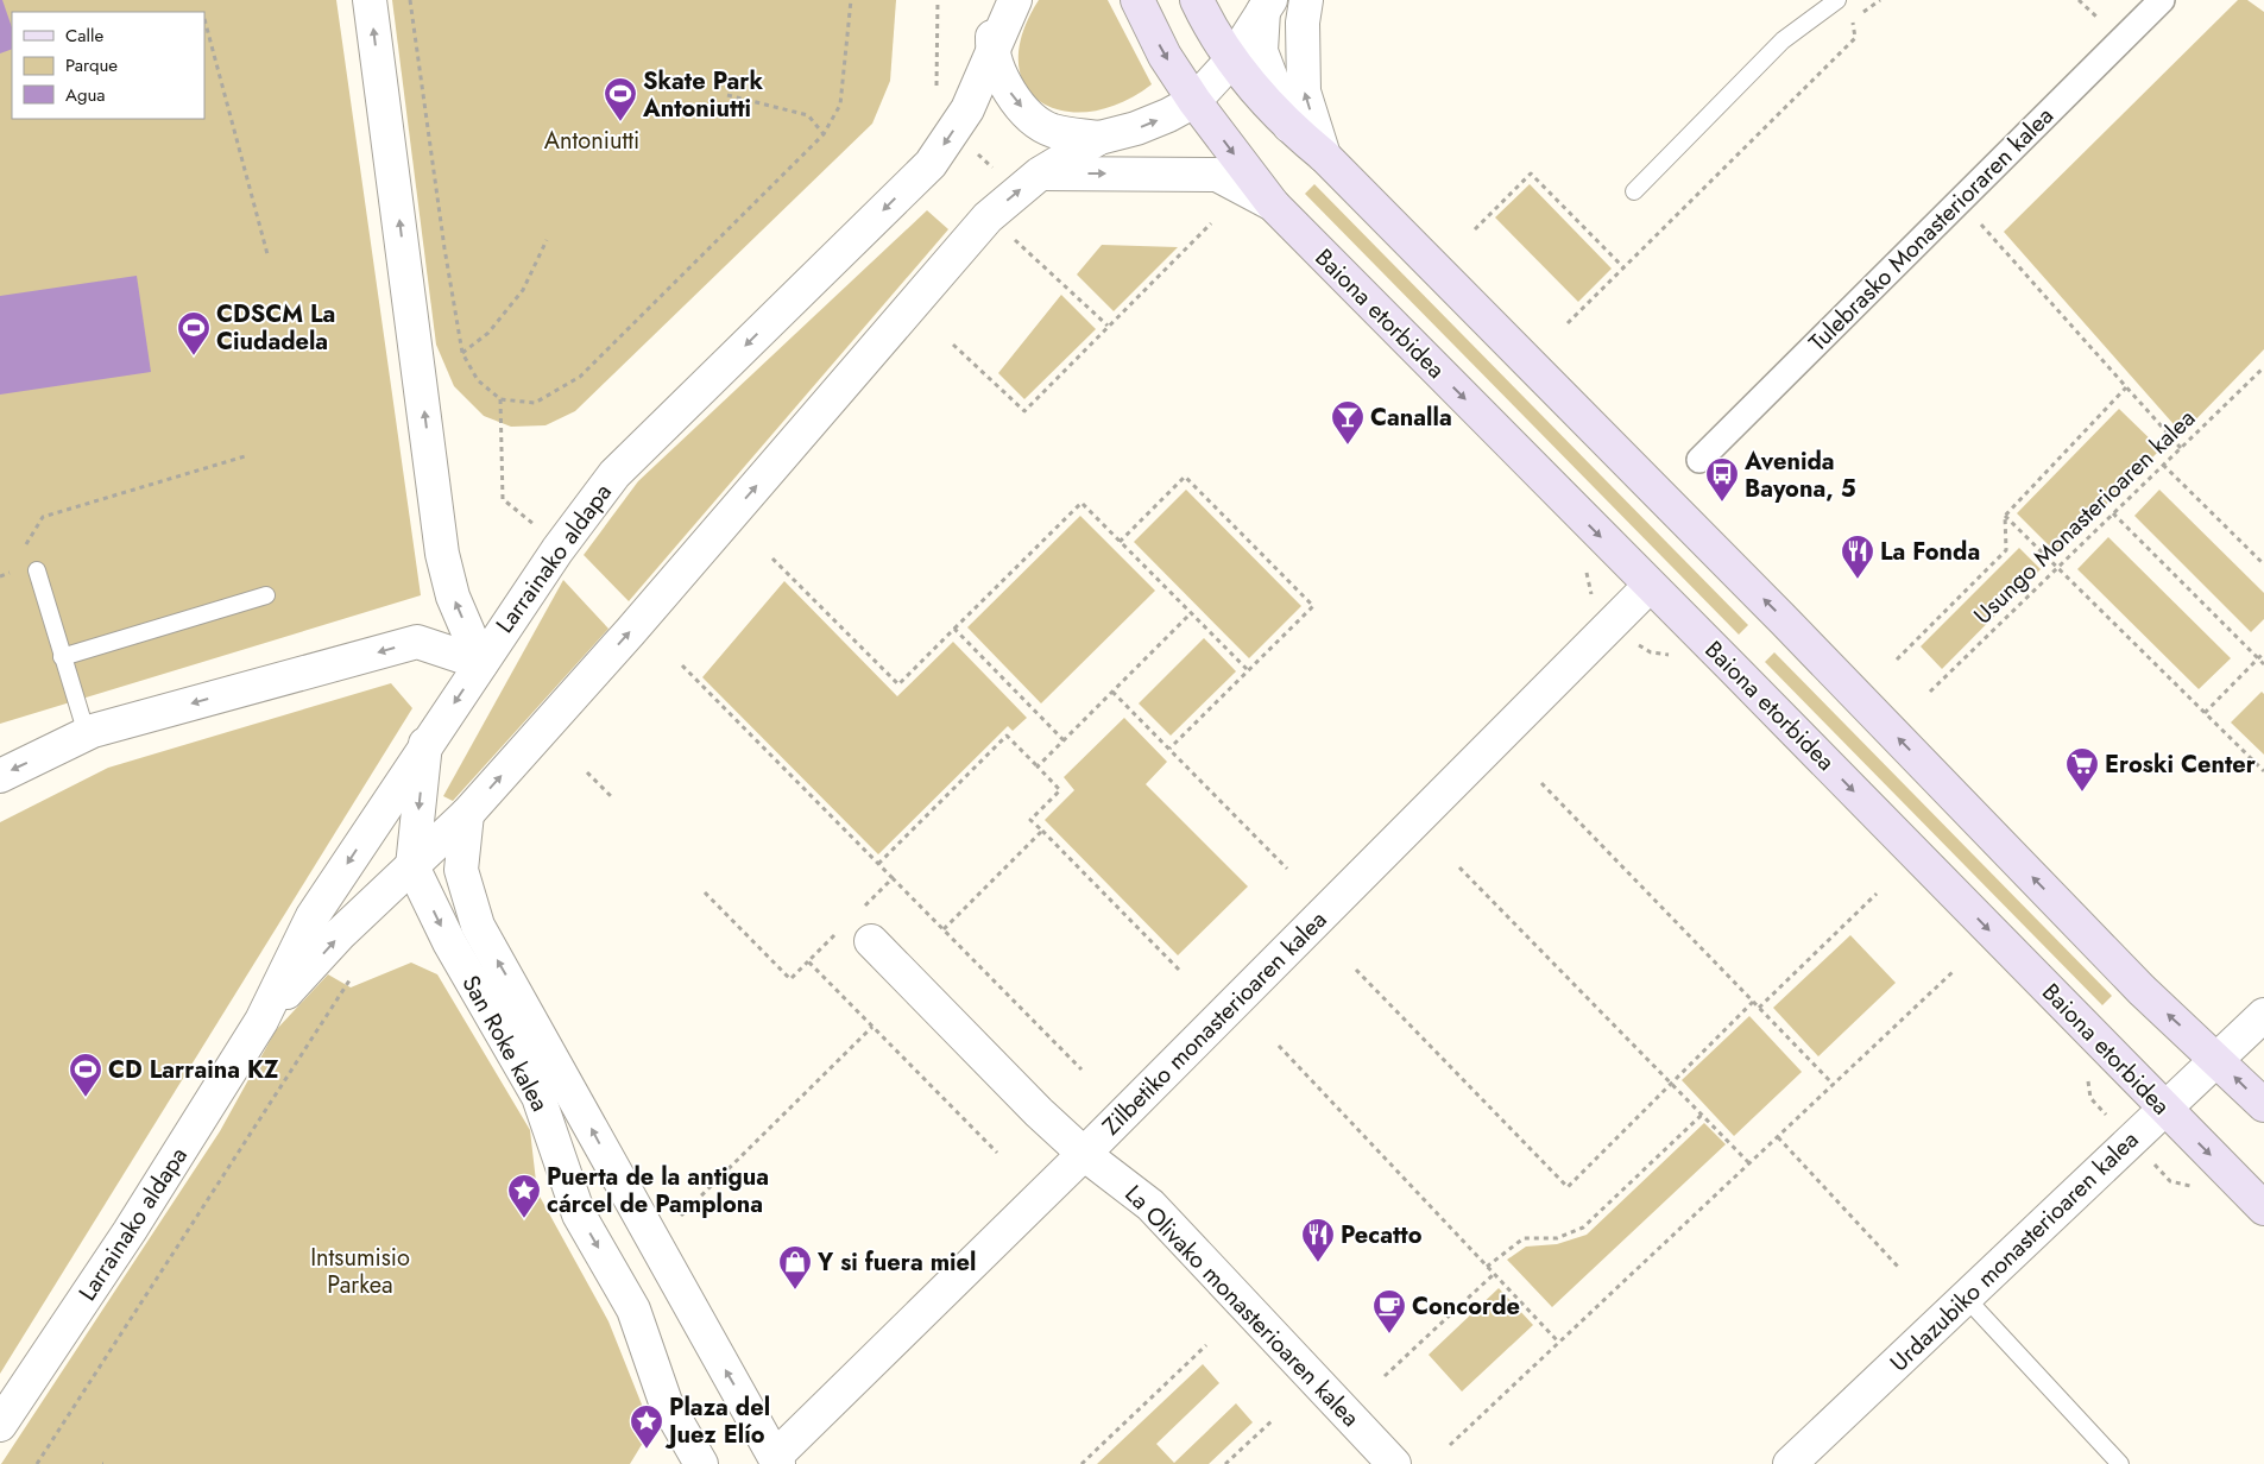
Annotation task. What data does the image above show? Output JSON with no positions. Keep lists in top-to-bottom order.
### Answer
{
  "streets": {
    "main road": ["Baiona etorbidea"],
    "street": [
      "Tulebrasko Monasterioraren kalea",
      "Larrainako aldapa",
      "Zilbetiko monasterioaren kalea",
      "San Roke kalea",
      "Urdazubiko monasterioaren kalea",
      "La Olivako monasterioaren kalea"
    ],
    "path": ["Usungo Monasterioaren kalea"]
  },
  "crossings": [
    ["Baiona etorbidea", "Zilbetiko monasterioaren kalea"],
    ["Baiona etorbidea", "Urdazubiko monasterioaren kalea"],
    ["Larrainako aldapa", "San Roke kalea"],
    ["Zilbetiko monasterioaren kalea", "San Roke kalea"],
    ["Zilbetiko monasterioaren kalea", "La Olivako monasterioaren kalea"]
  ],
  "parks": ["Antoniutti", "Intsumisio Parkea"],
  "places": {
    "sports": ["Skate Park Antoniutti", "CDSCM La Ciudadela", "CD Larraina KZ"],
    "bar": ["Canalla"],
    "bus stop": ["Avenida Bayona, 5"],
    "restaurant": ["La Fonda", "Pecatto"],
    "supermarket": ["Eroski Center"],
    "place": ["Puerta de la antigua cárcel de Pamplona", "Plaza del Juez Elío"],
    "shop": ["Y si fuera miel"],
    "cafe": ["Concorde"]
  },
  "legend": ["Calle", "Parque", "Agua"]
}
